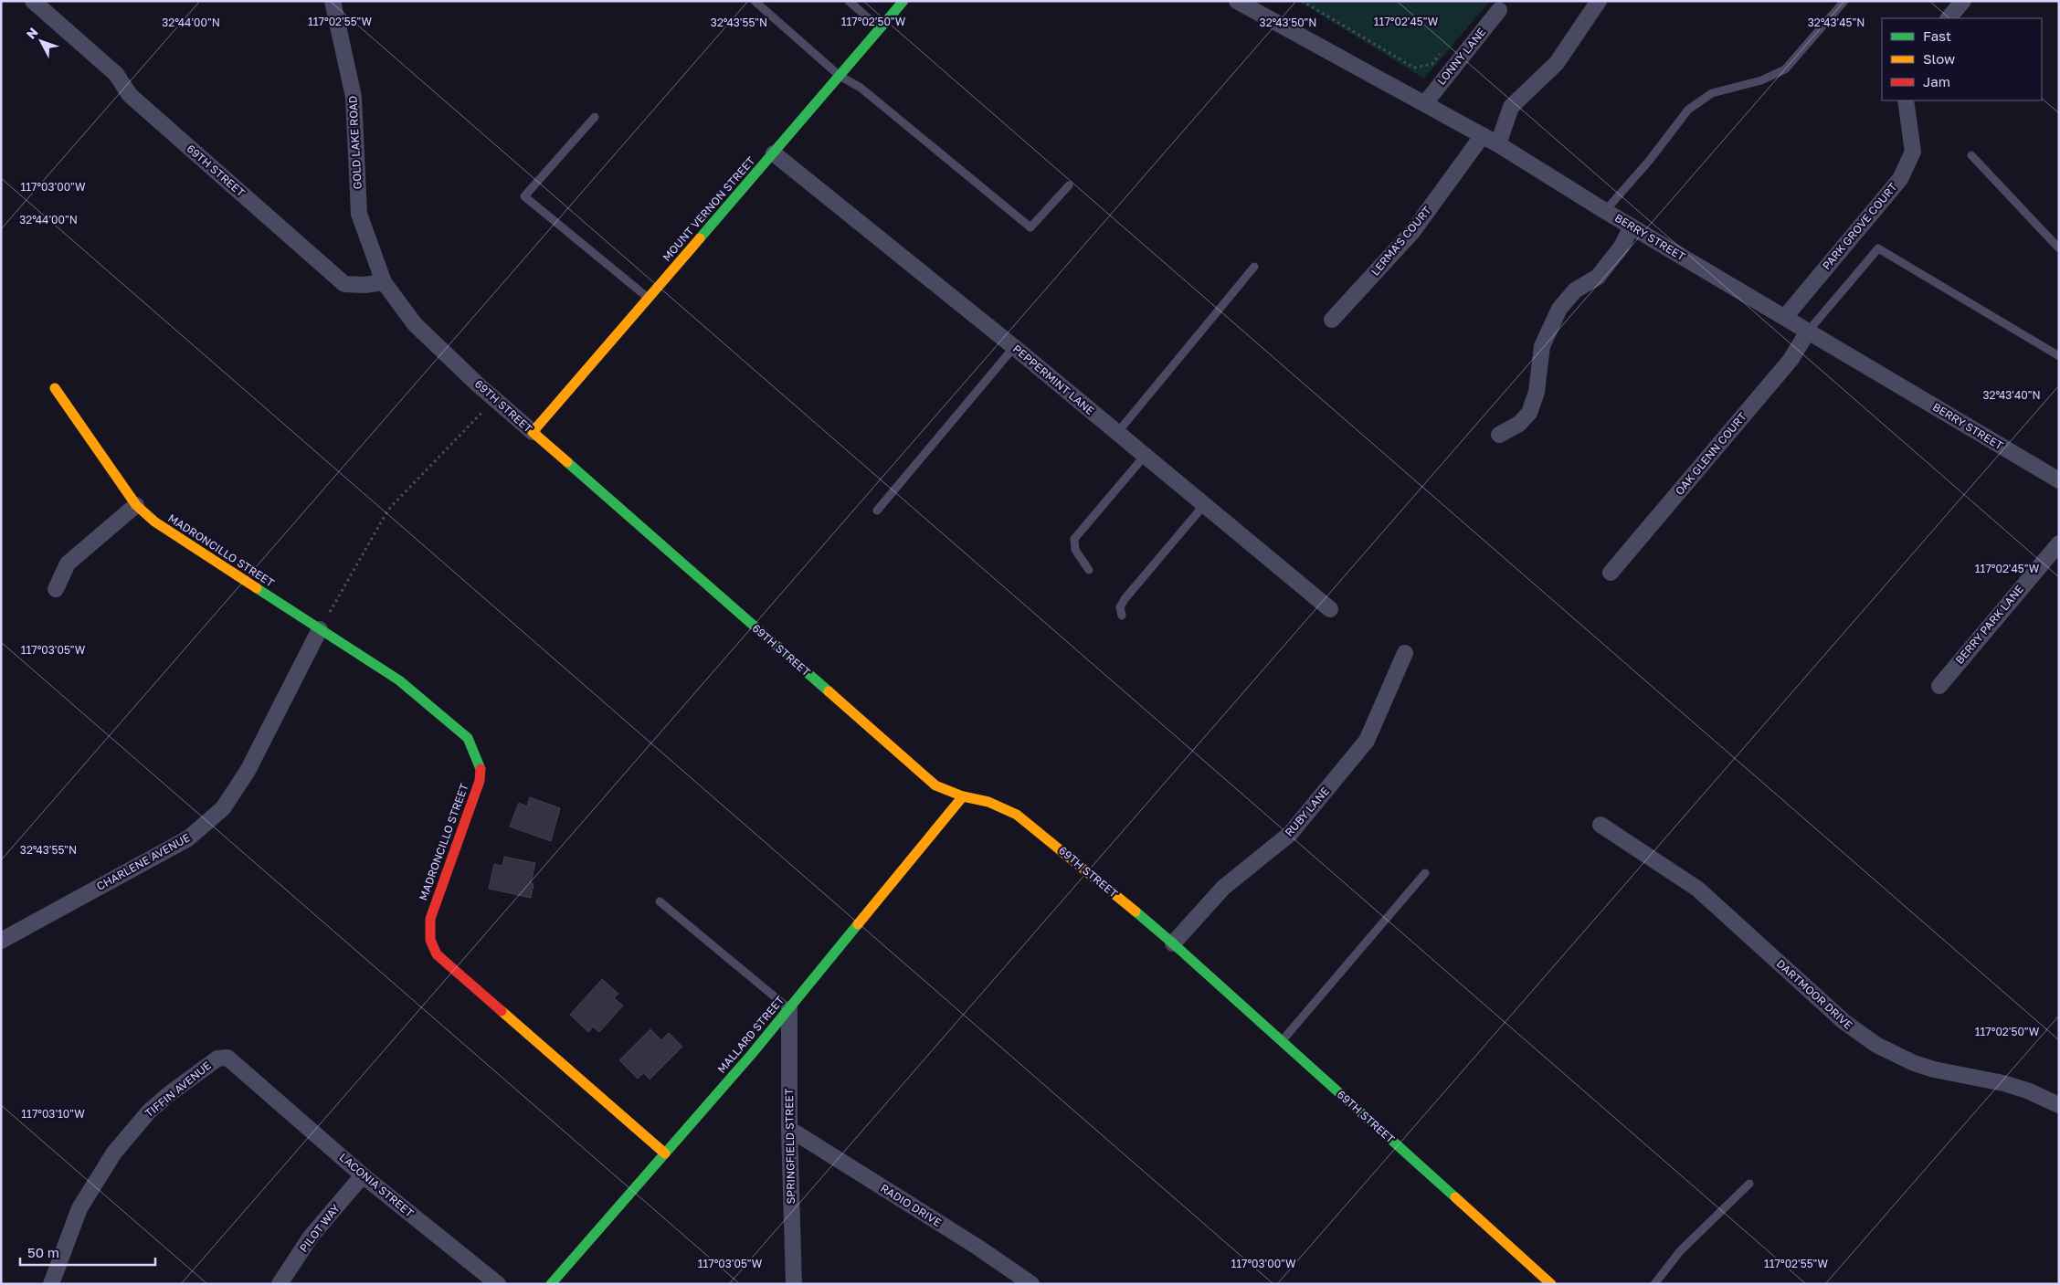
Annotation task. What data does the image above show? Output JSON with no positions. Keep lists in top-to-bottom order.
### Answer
{
  "streets": {
    "street": [
      "LONNY LANE",
      "GOLD LAKE ROAD",
      "69TH STREET",
      "MOUNT VERNON STREET",
      "PARK GROVE COURT",
      "BERRY STREET",
      "LERMA'S COURT",
      "PEPPERMINT LANE",
      "OAK GLENN COURT",
      "MADRONCILLO STREET",
      "BERRY PARK LANE",
      "RUBY LANE",
      "CHARLENE AVENUE",
      "DARTMOOR DRIVE",
      "MALLARD STREET",
      "TIFFIN AVENUE",
      "SPRINGFIELD STREET",
      "LACONIA STREET",
      "RADIO DRIVE",
      "PILOT WAY"
    ]
  },
  "crossings": [
    ["LONNY LANE", "BERRY STREET"],
    ["GOLD LAKE ROAD", "69TH STREET"],
    ["69TH STREET", "MOUNT VERNON STREET"],
    ["69TH STREET", "RUBY LANE"],
    ["69TH STREET", "MALLARD STREET"],
    ["MOUNT VERNON STREET", "PEPPERMINT LANE"],
    ["PARK GROVE COURT", "BERRY STREET"],
    ["BERRY STREET", "LERMA'S COURT"],
    ["BERRY STREET", "OAK GLENN COURT"],
    ["MADRONCILLO STREET", "CHARLENE AVENUE"],
    ["MADRONCILLO STREET", "MALLARD STREET"],
    ["MALLARD STREET", "SPRINGFIELD STREET"],
    ["TIFFIN AVENUE", "LACONIA STREET"],
    ["SPRINGFIELD STREET", "RADIO DRIVE"],
    ["LACONIA STREET", "PILOT WAY"]
  ],
  "legend": ["Fast", "Slow", "Jam"],
  "scale_bar": "50 m",
  "north": "top left",
  "coordinates": [
    "117°02'55\"W",
    "117°02'50\"W",
    "117°02'45\"W",
    "32°44'00\"N",
    "32°43'55\"N",
    "32°43'50\"N",
    "32°43'45\"N",
    "117°03'00\"W",
    "32°43'40\"N",
    "117°03'05\"W",
    "117°03'10\"W"
  ]
}
